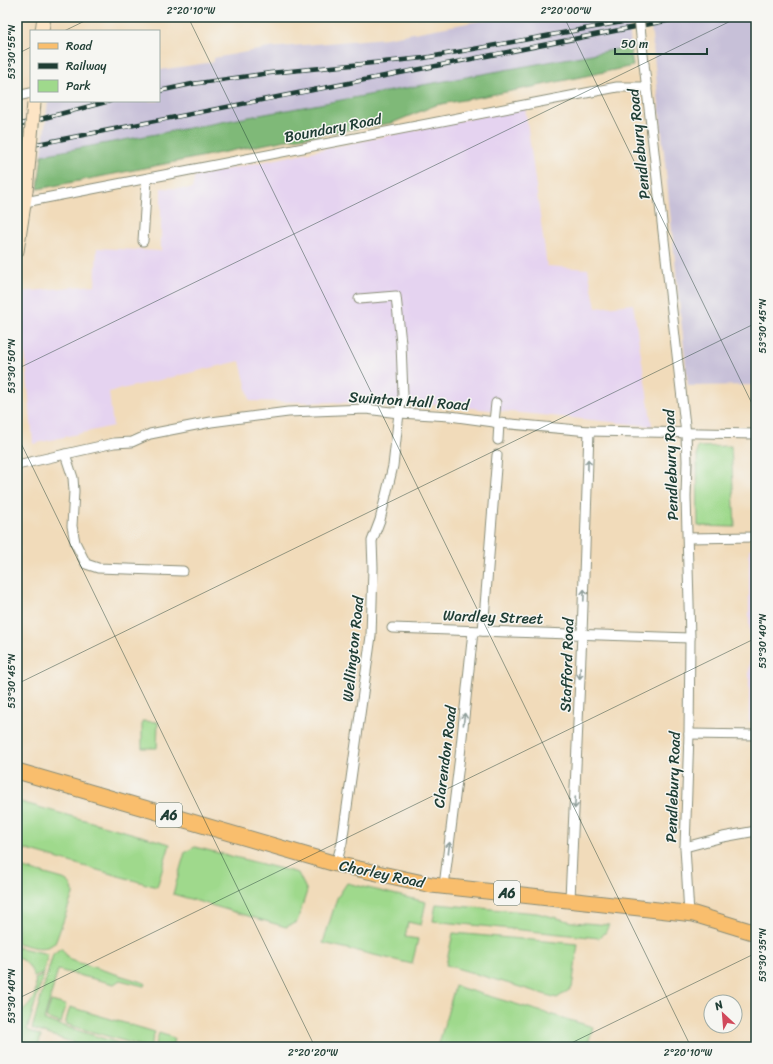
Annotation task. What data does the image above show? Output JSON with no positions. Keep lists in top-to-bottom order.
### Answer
{
  "streets": {
    "main road": ["A6", "Chorley Road"],
    "street": [
      "Boundary Road",
      "Pendlebury Road",
      "Swinton Hall Road",
      "Wardley Street",
      "Wellington Road",
      "Stafford Road",
      "Clarendon Road"
    ]
  },
  "crossings": [
    ["Boundary Road", "Pendlebury Road"],
    ["Pendlebury Road", "Swinton Hall Road"],
    ["Pendlebury Road", "Wardley Street"],
    ["Pendlebury Road", "Chorley Road"],
    ["Swinton Hall Road", "Wellington Road"],
    ["Swinton Hall Road", "Stafford Road"],
    ["Wardley Street", "Stafford Road"],
    ["Wardley Street", "Clarendon Road"],
    ["Wellington Road", "Chorley Road"],
    ["Stafford Road", "Chorley Road"],
    ["Clarendon Road", "Chorley Road"]
  ],
  "one_way": ["Clarendon Road"],
  "legend": ["Road", "Railway", "Park"],
  "scale_bar": "50 m",
  "north": "top left",
  "coordinates": [
    "2°20'10\"W",
    "2°20'00\"W",
    "53°30'55\"N",
    "53°30'45\"N",
    "53°30'50\"N",
    "53°30'40\"N",
    "53°30'35\"N",
    "2°20'20\"W"
  ]
}
